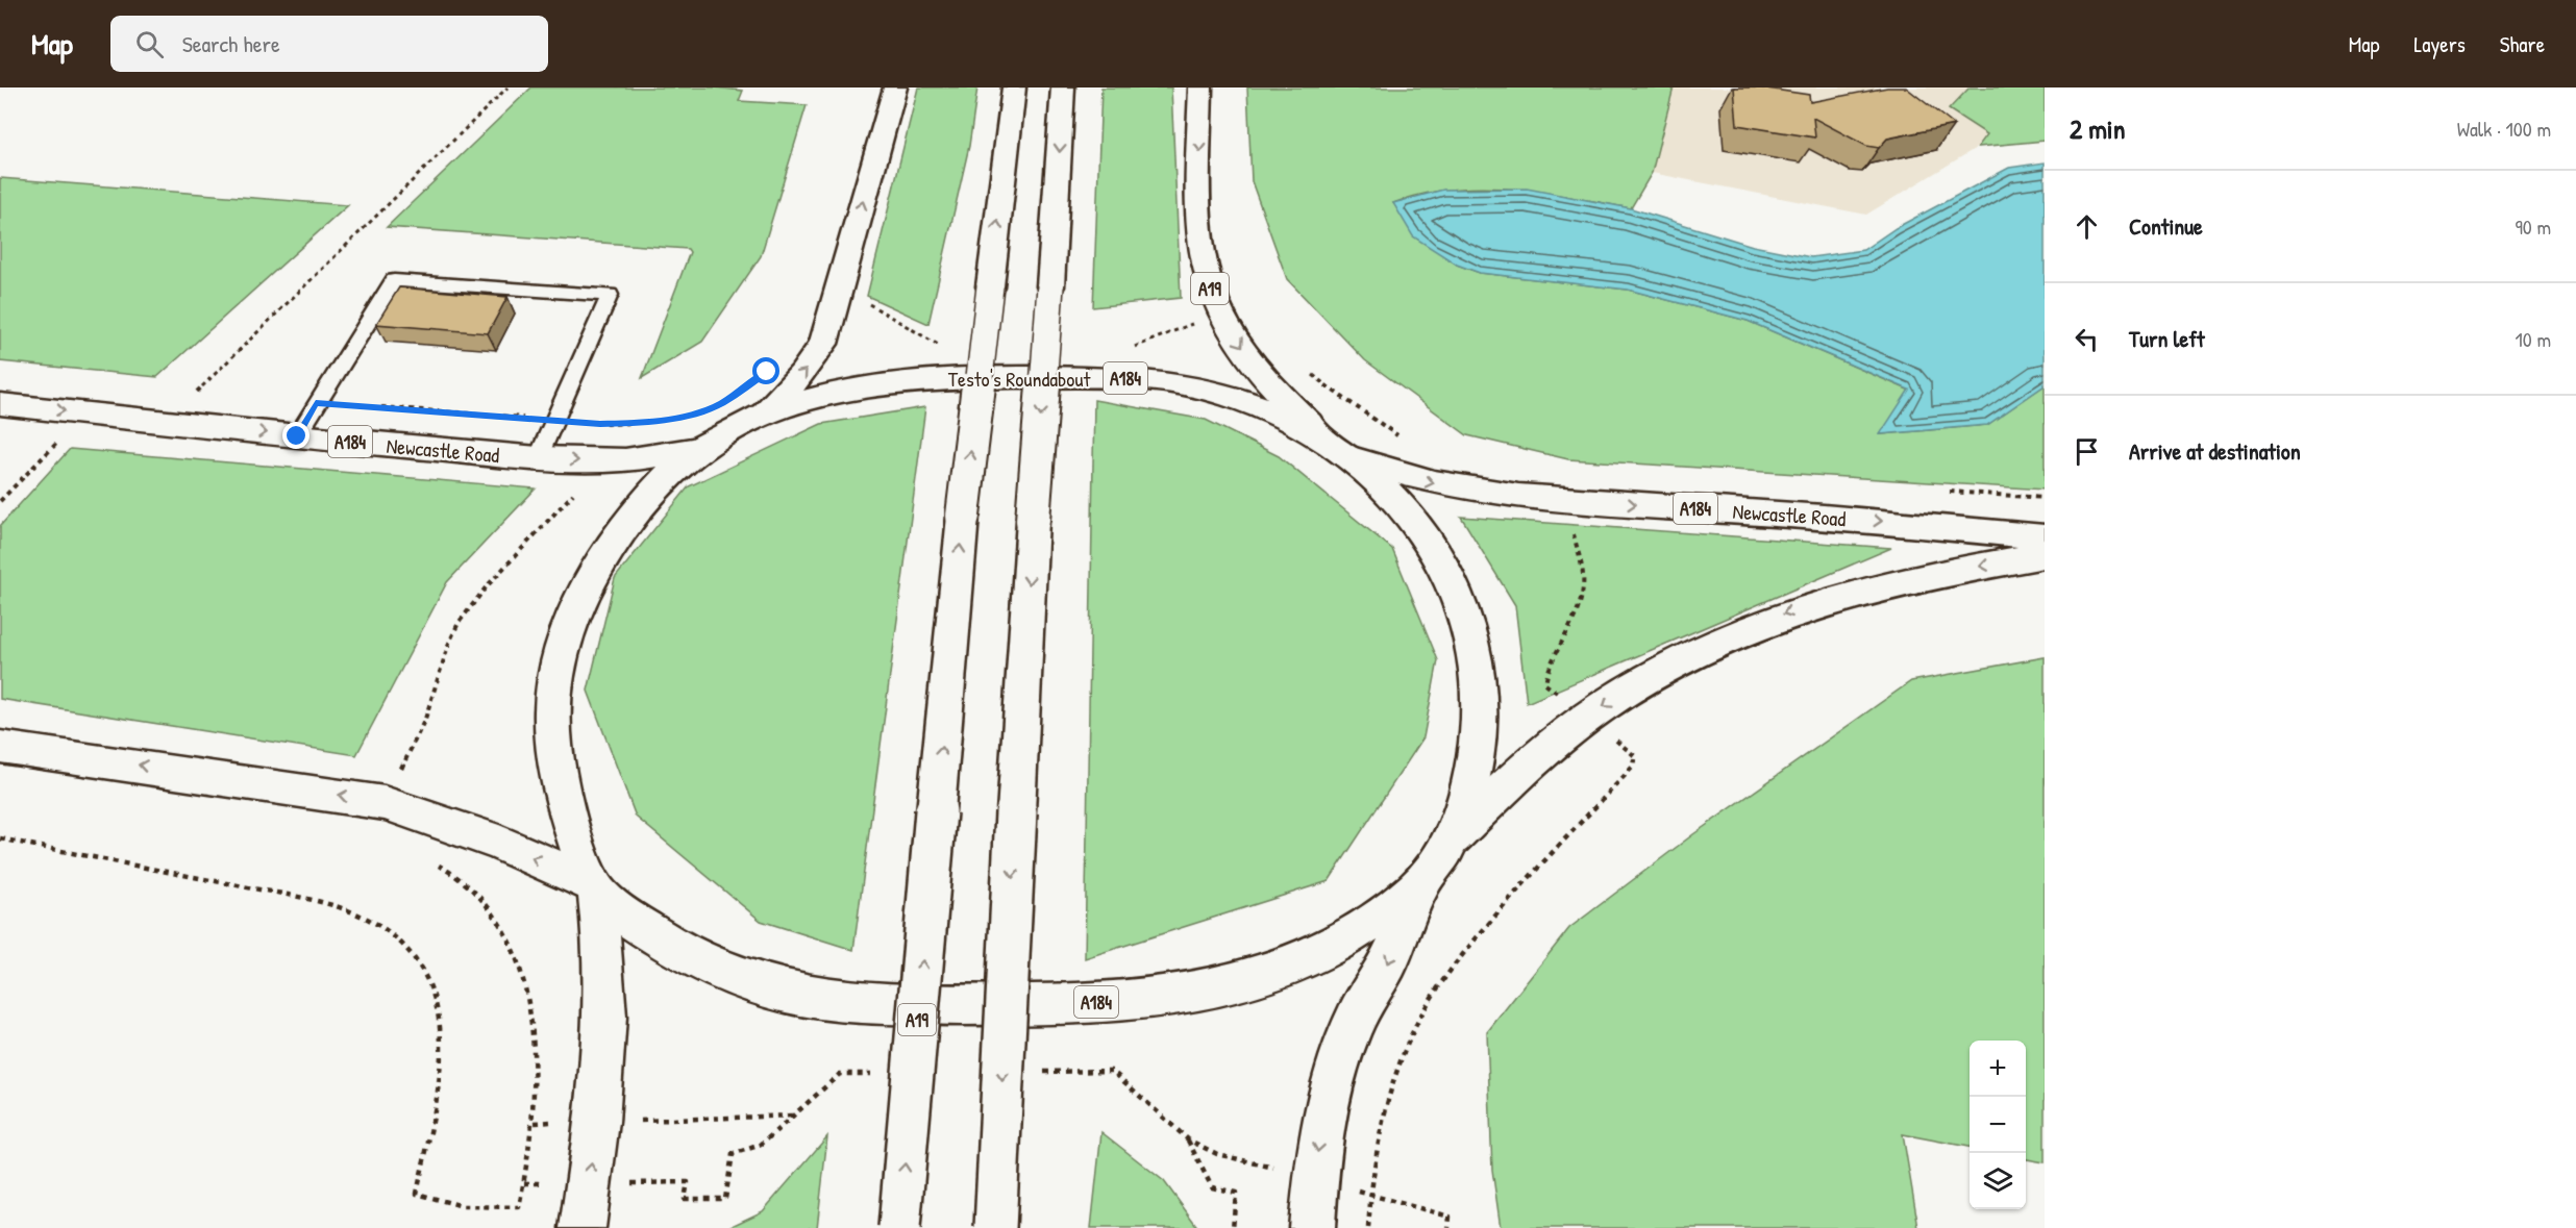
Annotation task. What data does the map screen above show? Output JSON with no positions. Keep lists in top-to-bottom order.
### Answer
{
  "streets": {
    "main road": [
      "A19",
      "Testo's Roundabout",
      "A184",
      "Newcastle Road"
    ]
  },
  "crossings": [
    ["A19", "Testo's Roundabout"],
    ["A19", "Newcastle Road"],
    ["Testo's Roundabout", "A184"],
    ["Testo's Roundabout", "Newcastle Road"]
  ],
  "one_way": ["Newcastle Road"],
  "page": {
    "header": "Map",
    "search": "Search here",
    "nav": ["Map", "Layers", "Share"],
    "heading": ["2 min", "Walk · 100 m"],
    "list": [
      ["Continue", "90 m"],
      ["Turn left", "10 m"],
      "Arrive at destination"
    ],
    "map_buttons": ["+", "−"]
  }
}
